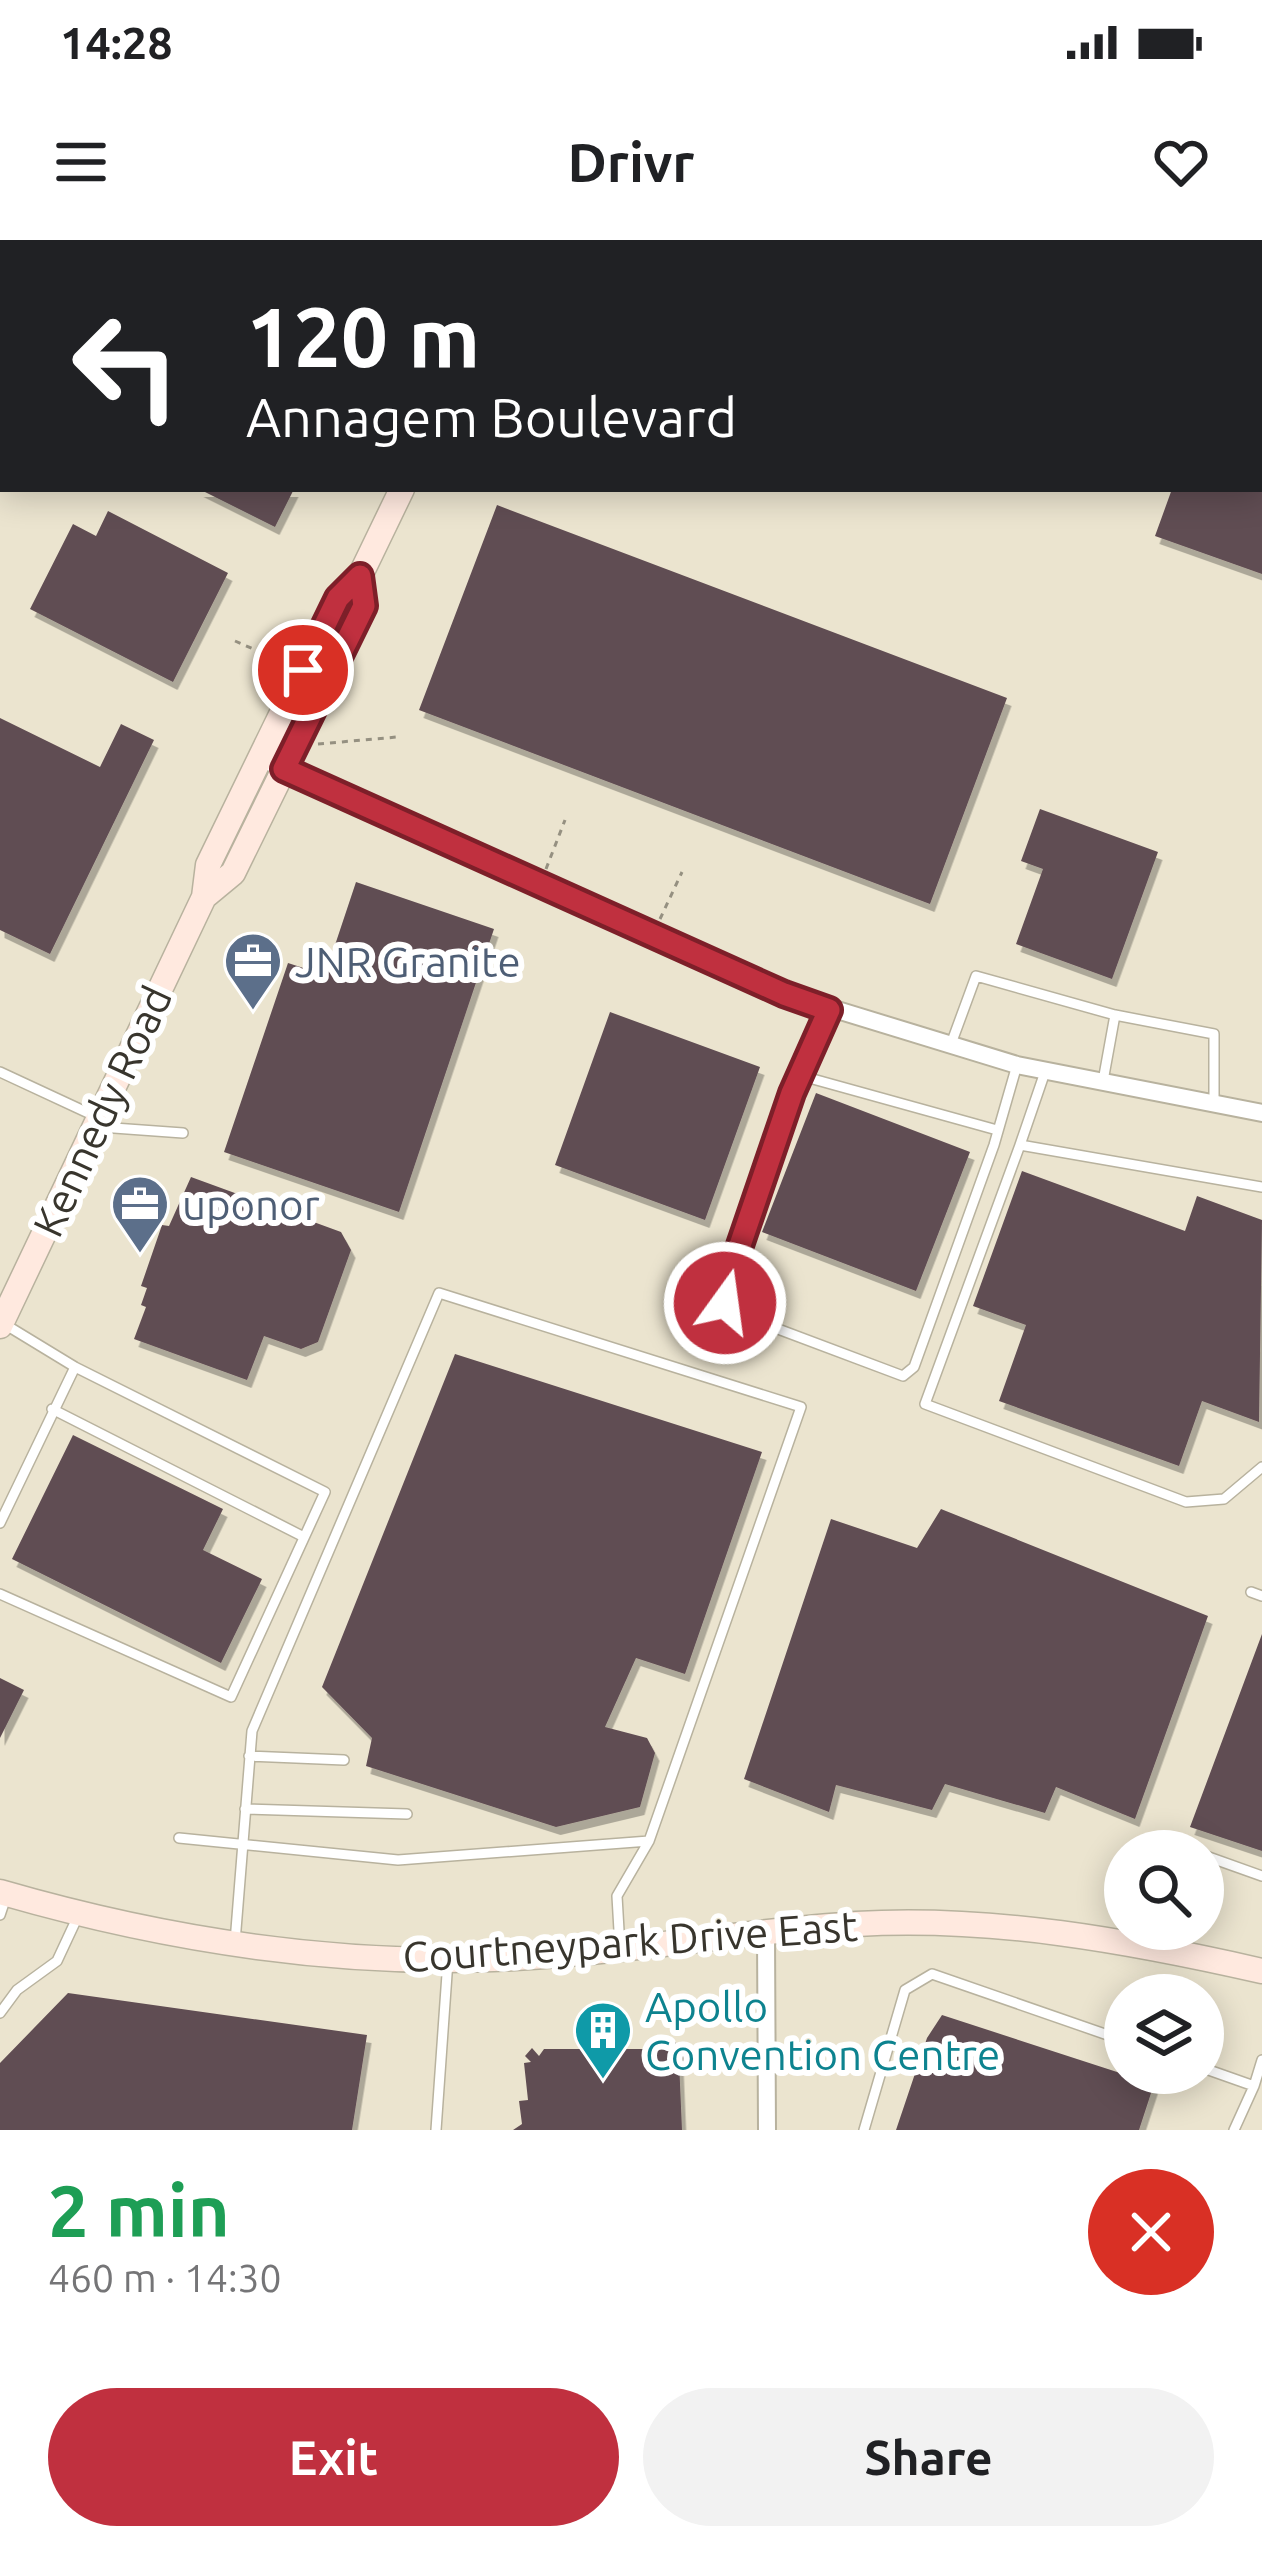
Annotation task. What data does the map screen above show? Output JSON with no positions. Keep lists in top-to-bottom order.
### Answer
{
  "streets": {
    "main road": ["Kennedy Road", "Courtneypark Drive East"]
  },
  "places": {
    "office": ["JNR Granite", "uponor"],
    "building": ["Apollo Convention Centre"]
  },
  "page": {
    "status": "14:28",
    "header": "Drivr",
    "turn": ["120 m", "Annagem Boulevard"],
    "heading": ["2 min", "460 m · 14:30"],
    "buttons": ["Exit", "Share"]
  }
}
